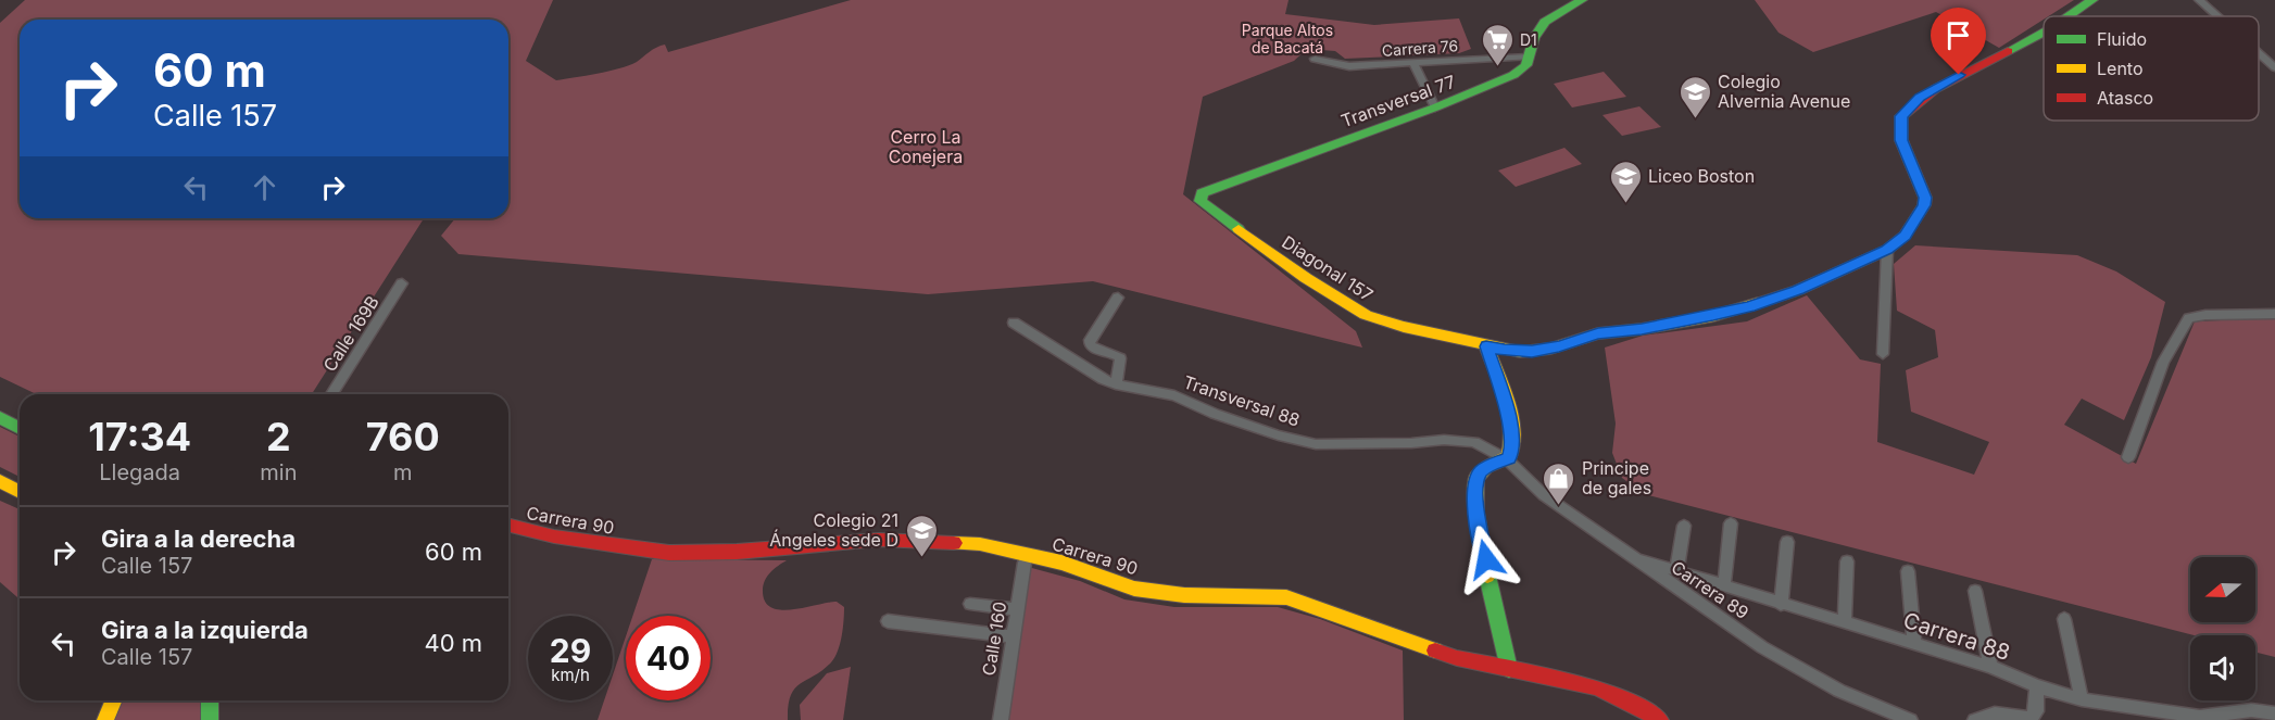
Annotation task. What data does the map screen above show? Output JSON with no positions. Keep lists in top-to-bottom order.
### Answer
{
  "streets": {
    "street": [
      "Carrera 76",
      "Transversal 77",
      "Diagonal 157",
      "Calle 169B",
      "Transversal 88",
      "Carrera 90",
      "Carrera 89",
      "Carrera 88",
      "Calle 160"
    ]
  },
  "crossings": [
    ["Carrera 76", "Transversal 77"],
    ["Transversal 77", "Diagonal 157"],
    ["Transversal 88", "Carrera 89"],
    ["Carrera 89", "Carrera 88"]
  ],
  "parks": ["Parque Altos de Bacatá", "Cerro La Conejera"],
  "places": {
    "supermarket": ["D1"],
    "school or university": ["Colegio Alvernia Avenue", "Liceo Boston", "Colegio 21 Ángeles sede D"],
    "shop": ["Principe de gales"]
  },
  "legend": ["Fluido", "Lento", "Atasco"],
  "north": "left",
  "page": {
    "turn": ["60 m", "Calle 157"],
    "eta": [
      "17:34",
      "Llegada",
      "2",
      "min",
      "760",
      "m"
    ],
    "list": [
      {
        "name": "Gira a la derecha",
        "note": "Calle 157",
        "value": "60 m"
      },
      {
        "name": "Gira a la izquierda",
        "note": "Calle 157",
        "value": "40 m"
      }
    ],
    "speed": "29 km/h",
    "limit": "40"
  }
}
